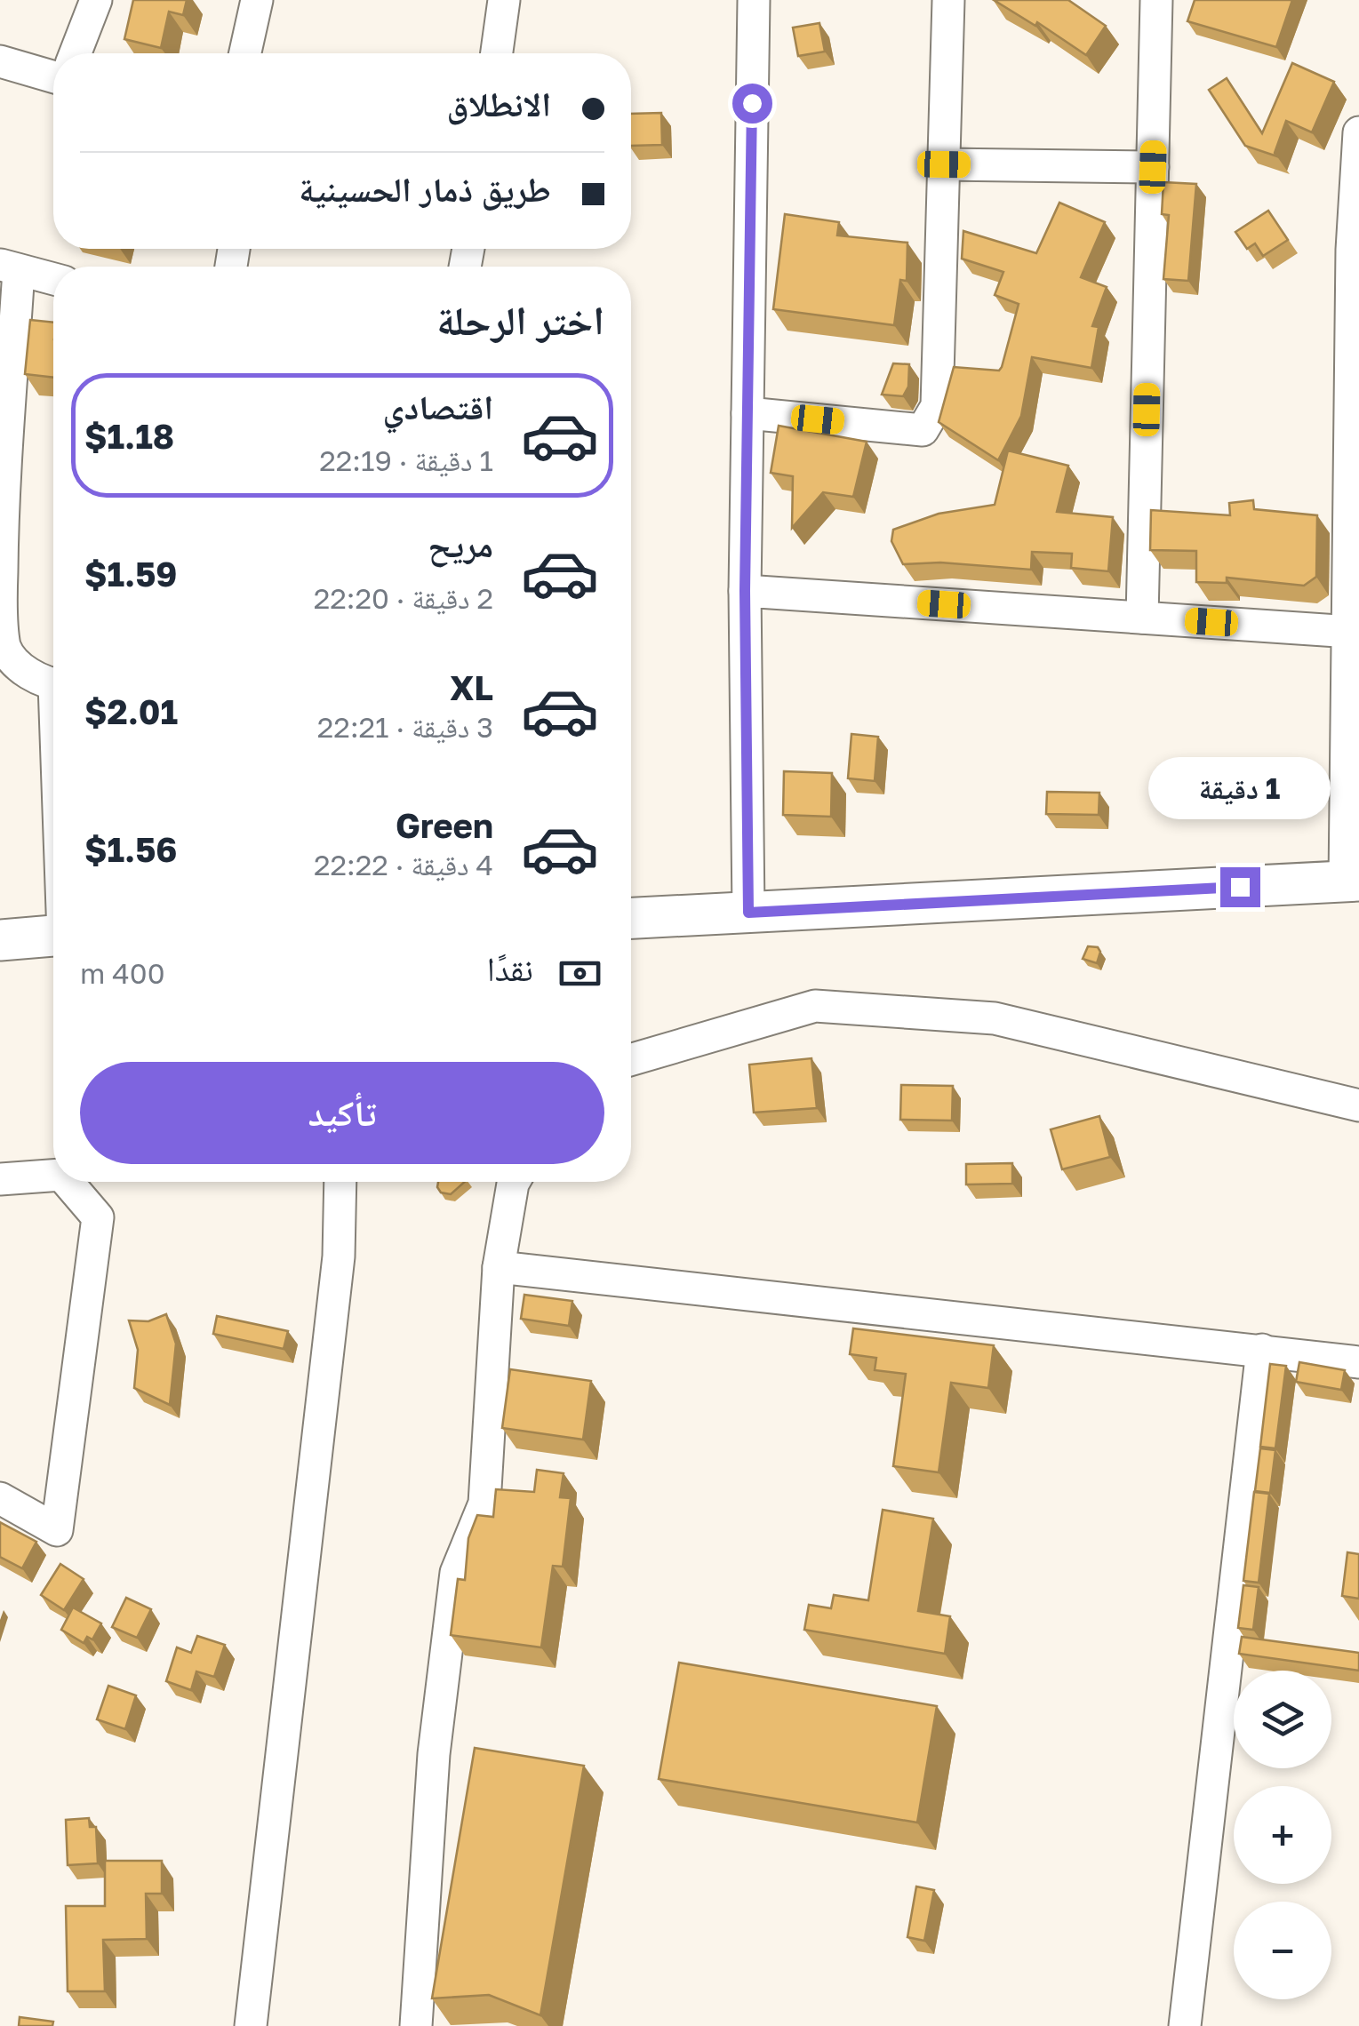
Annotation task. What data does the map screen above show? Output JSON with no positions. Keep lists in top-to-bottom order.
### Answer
{
  "page": {
    "banner": ["الانطلاق", "طريق ذمار الحسينية"],
    "heading": "اختر الرحلة",
    "list": [
      {
        "name": "اقتصادي",
        "note": "1 دقيقة · 22:19",
        "value": "$1.18"
      },
      {
        "name": "مريح",
        "note": "2 دقيقة · 22:20",
        "value": "$1.59"
      },
      {
        "name": "XL",
        "note": "3 دقيقة · 22:21",
        "value": "$2.01"
      },
      {
        "name": "Green",
        "note": "4 دقيقة · 22:22",
        "value": "$1.56"
      }
    ],
    "bubble": "1 دقيقة",
    "pay": ["نقدًا", "400 m"],
    "buttons": "تأكيد",
    "map_buttons": ["+", "−"]
  }
}
